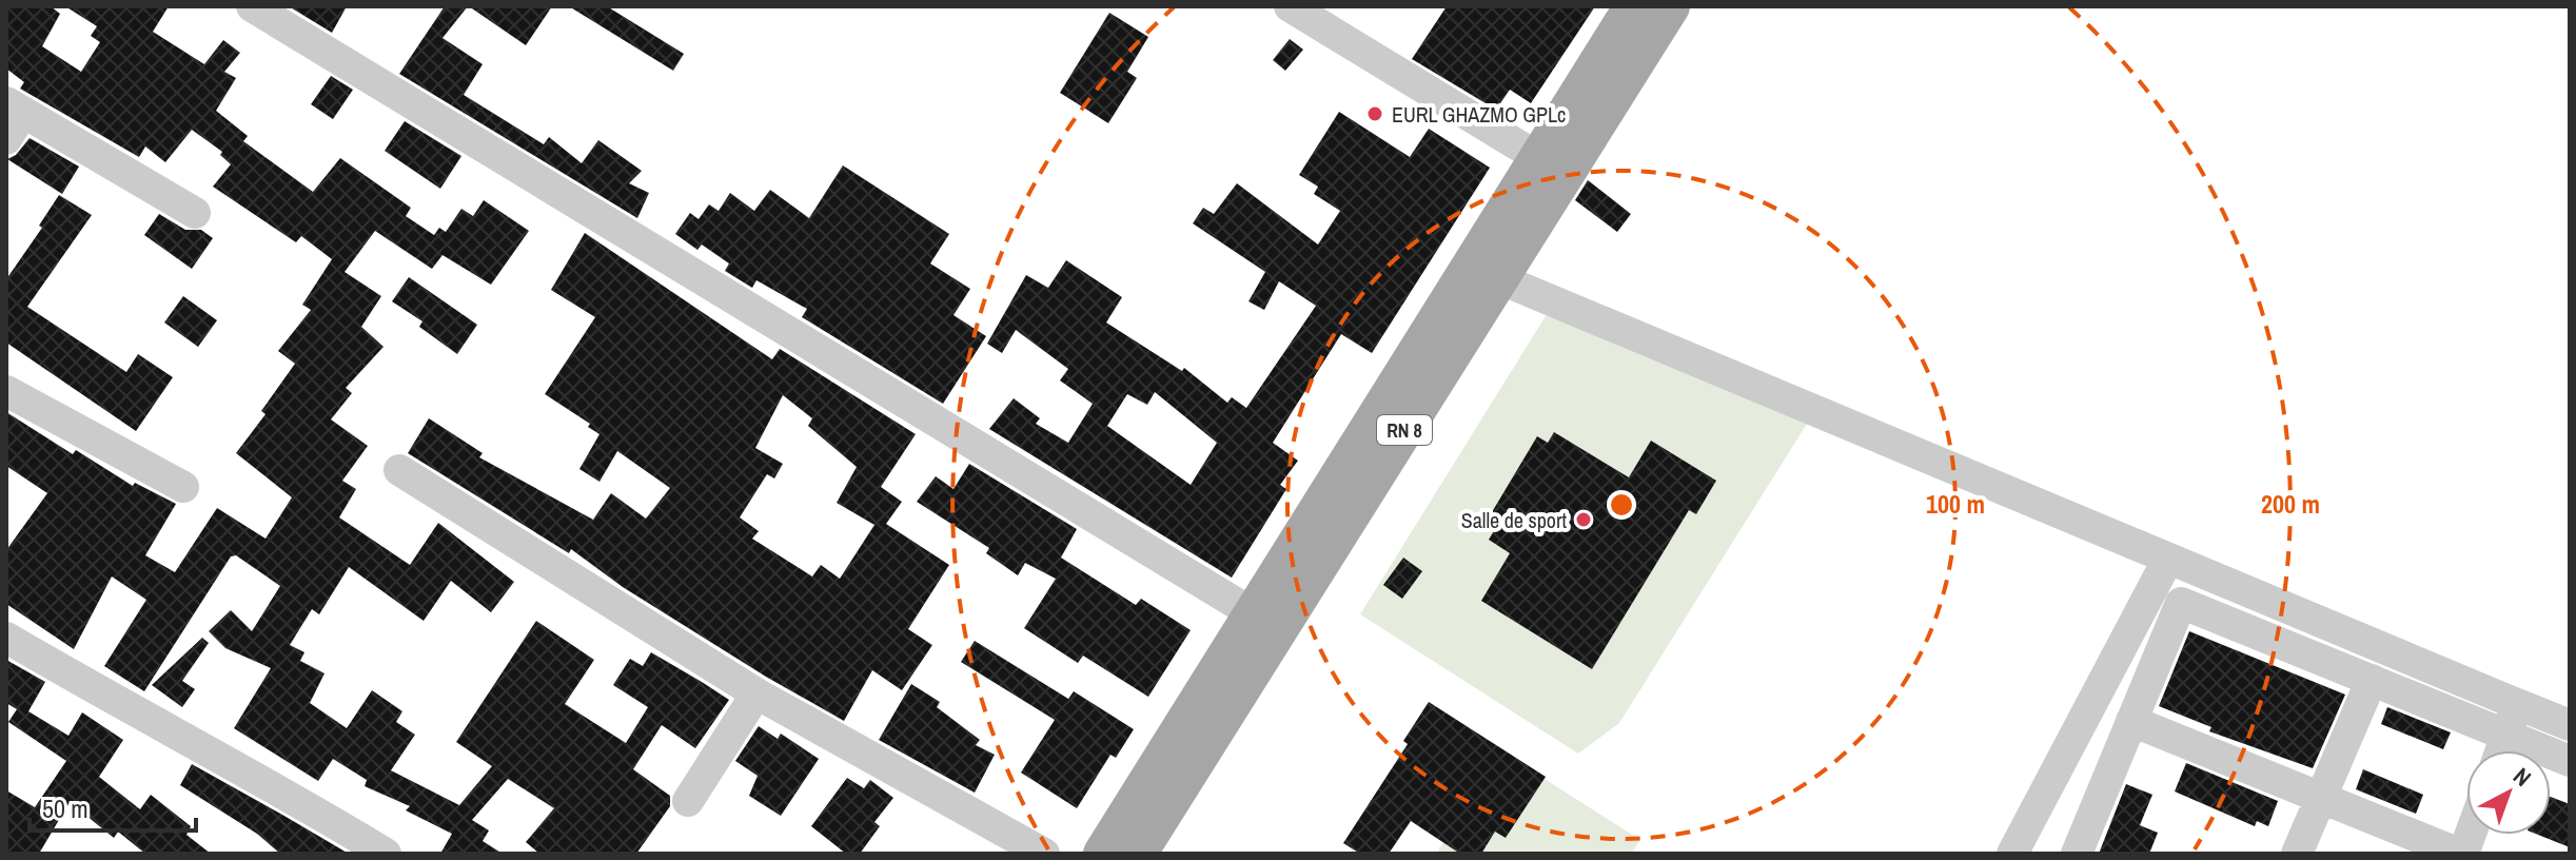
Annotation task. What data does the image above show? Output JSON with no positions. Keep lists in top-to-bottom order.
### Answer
{
  "streets": {
    "main road": ["RN 8"]
  },
  "places": ["EURL GHAZMO GPLc", "Salle de sport"],
  "scale_bar": "50 m",
  "north": "top right",
  "rings": ["100 m", "200 m"]
}
